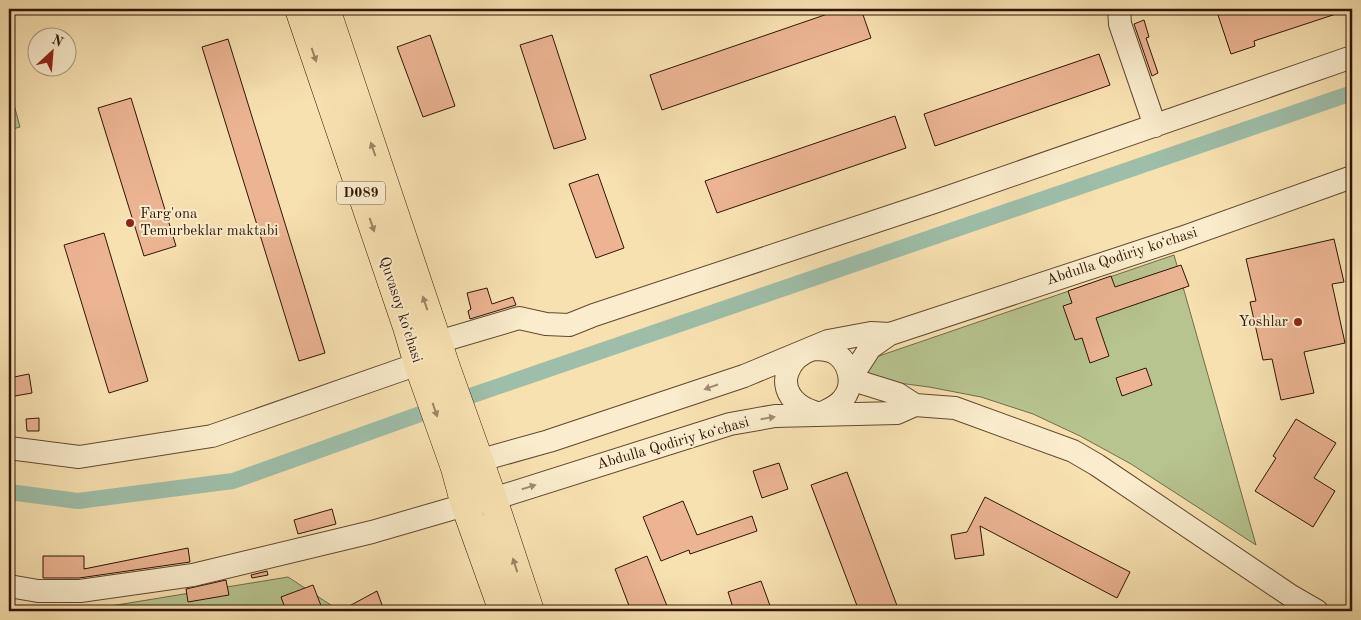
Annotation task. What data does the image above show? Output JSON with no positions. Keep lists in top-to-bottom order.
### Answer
{
  "streets": {
    "main road": ["D089", "Quvasoy koʻchasi"],
    "street": ["Abdulla Qodiriy koʻchasi"]
  },
  "crossings": [
    ["D089", "Abdulla Qodiriy koʻchasi"],
    ["D089", "Quvasoy koʻchasi"]
  ],
  "places": ["Farg'ona Temurbeklar maktabi", "Yoshlar"],
  "north": "top right"
}
